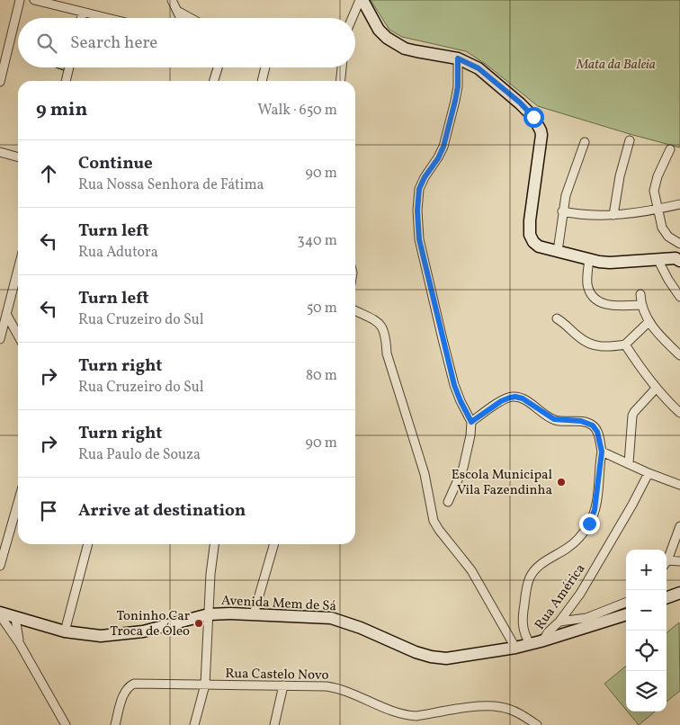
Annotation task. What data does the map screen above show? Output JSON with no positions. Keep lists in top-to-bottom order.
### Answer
{
  "streets": {
    "street": ["Rua América", "Avenida Mem de Sá", "Rua Castelo Novo"]
  },
  "crossings": [
    ["Rua América", "Avenida Mem de Sá"]
  ],
  "parks": ["Mata da Baleia"],
  "places": ["Escola Municipal Vila Fazendinha", "Toninho Car Troca de Óleo"],
  "page": {
    "search": "Search here",
    "heading": ["9 min", "Walk · 650 m"],
    "list": [
      ["Continue", "Rua Nossa Senhora de Fátima", "90 m"],
      ["Turn left", "Rua Adutora", "340 m"],
      ["Turn left", "Rua Cruzeiro do Sul", "50 m"],
      ["Turn right", "Rua Cruzeiro do Sul", "80 m"],
      ["Turn right", "Rua Paulo de Souza", "90 m"],
      "Arrive at destination"
    ],
    "map_buttons": ["+", "−"]
  }
}
